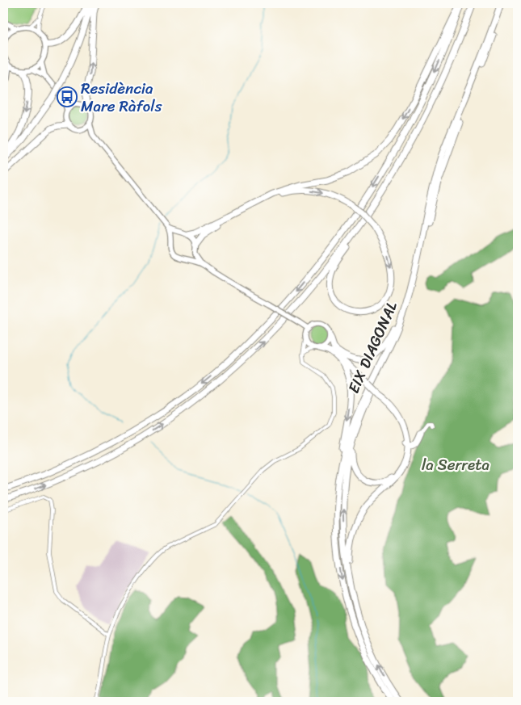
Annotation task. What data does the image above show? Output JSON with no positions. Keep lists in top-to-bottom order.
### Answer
{
  "streets": {
    "highway": ["EIX DIAGONAL"]
  },
  "parks": ["la Serreta"],
  "places": {
    "bus stop": ["Residència Mare Ràfols"]
  }
}
